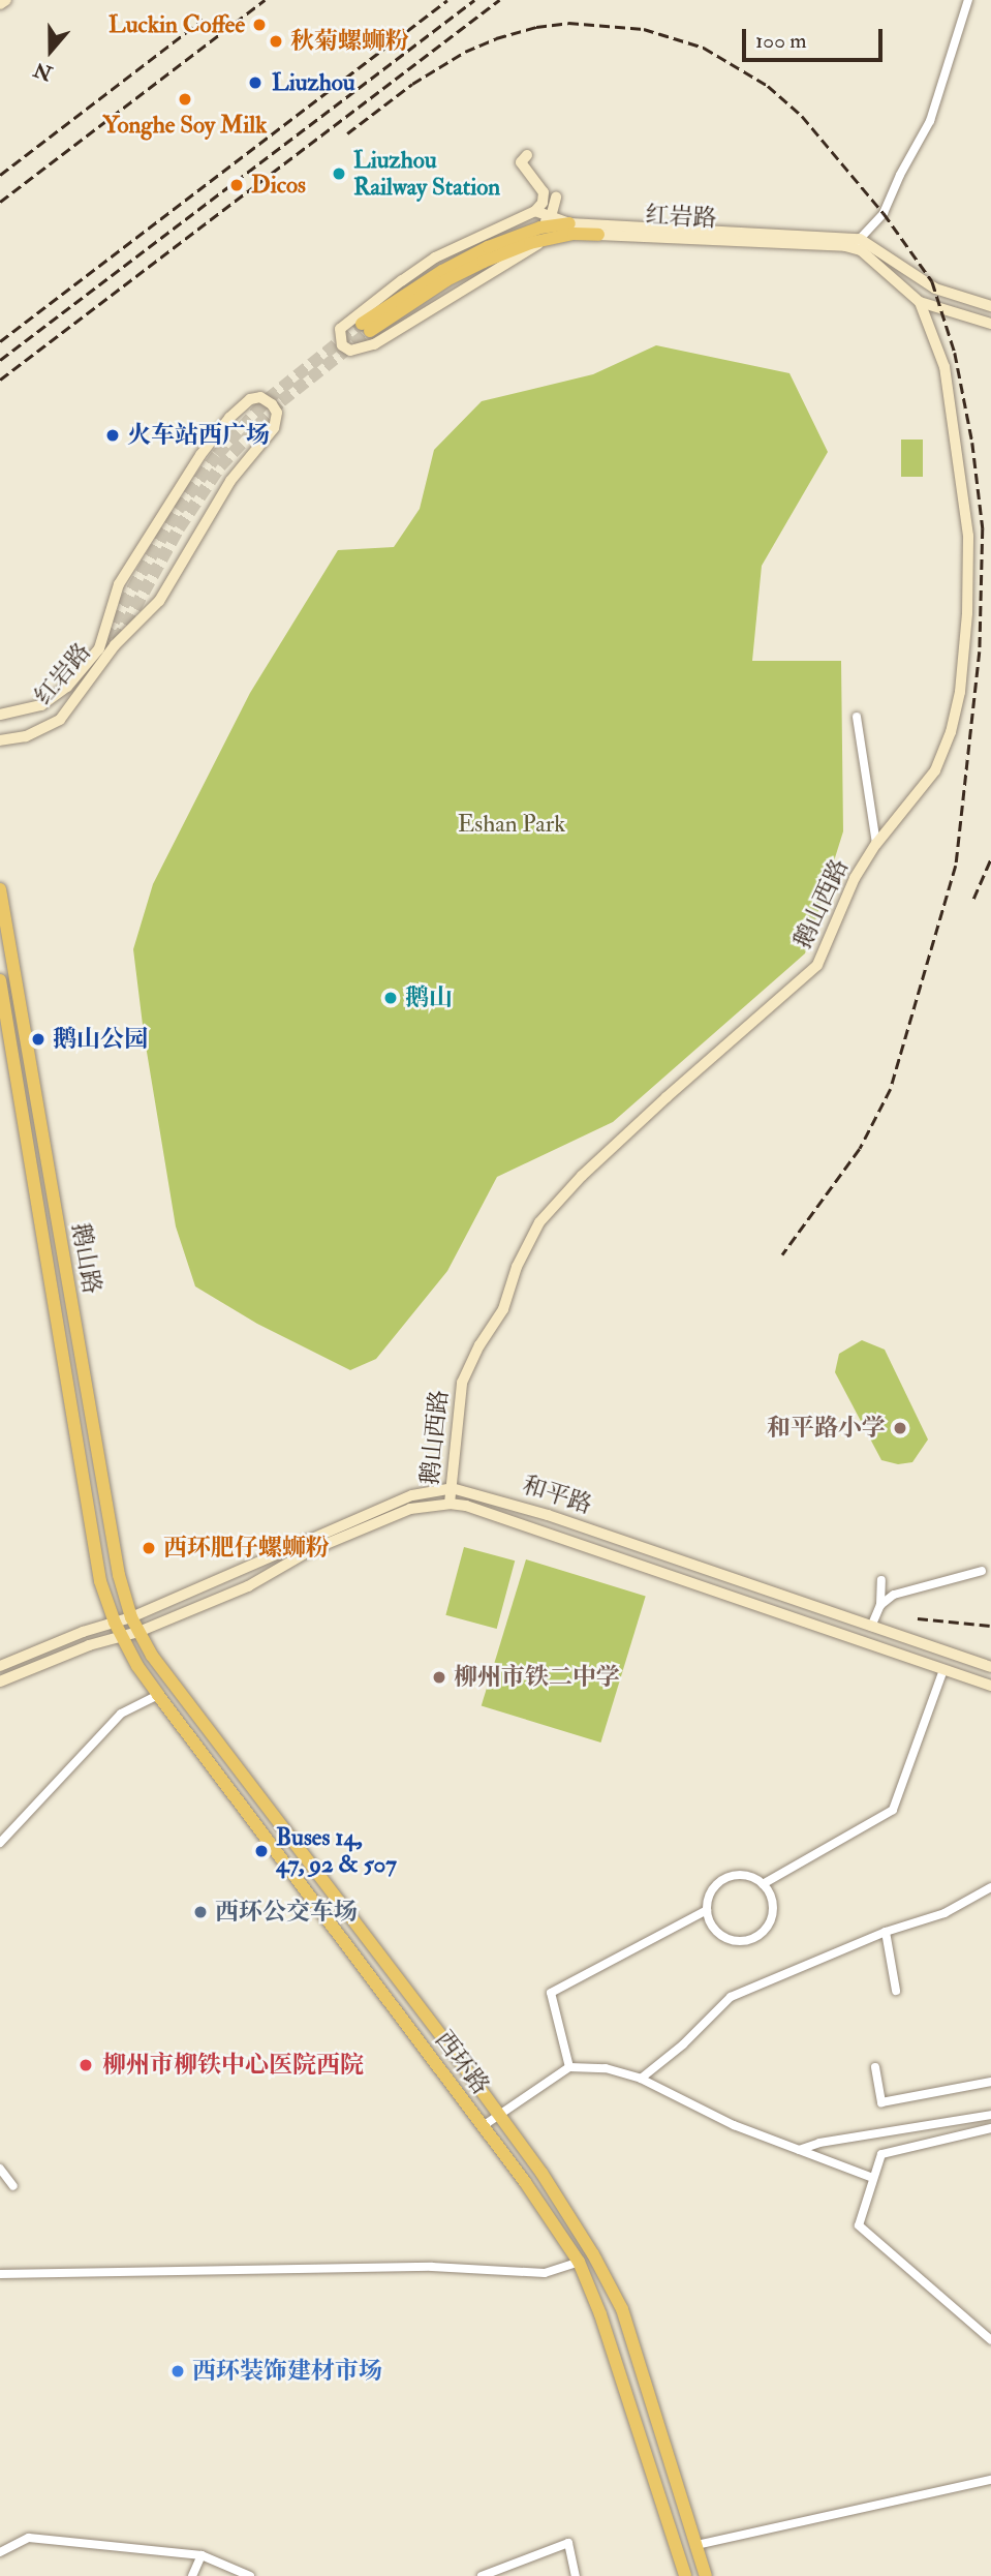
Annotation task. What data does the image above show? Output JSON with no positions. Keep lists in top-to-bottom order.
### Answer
{
  "streets": {
    "main road": ["红岩路", "鹅山路", "西环路"],
    "street": ["鹅山西路", "和平路"]
  },
  "crossings": [
    ["鹅山西路", "和平路"],
    ["鹅山路", "和平路"],
    ["鹅山路", "西环路"],
    ["和平路", "西环路"]
  ],
  "parks": ["Eshan Park"],
  "places": [
    "Luckin Coffee",
    "秋菊螺蛳粉",
    "Liuzhou",
    "Yonghe Soy Milk",
    "Liuzhou Railway Station",
    "Dicos",
    "火车站西广场",
    "鹅山",
    "鹅山公园",
    "和平路小学",
    "西环肥仔螺蛳粉",
    "柳州市铁二中学",
    "Buses 14, 47, 92 & 507",
    "西环公交车场",
    "柳州市柳铁中心医院西院",
    "西环装饰建材市场"
  ],
  "scale_bar": "100 m",
  "north": "bottom"
}
